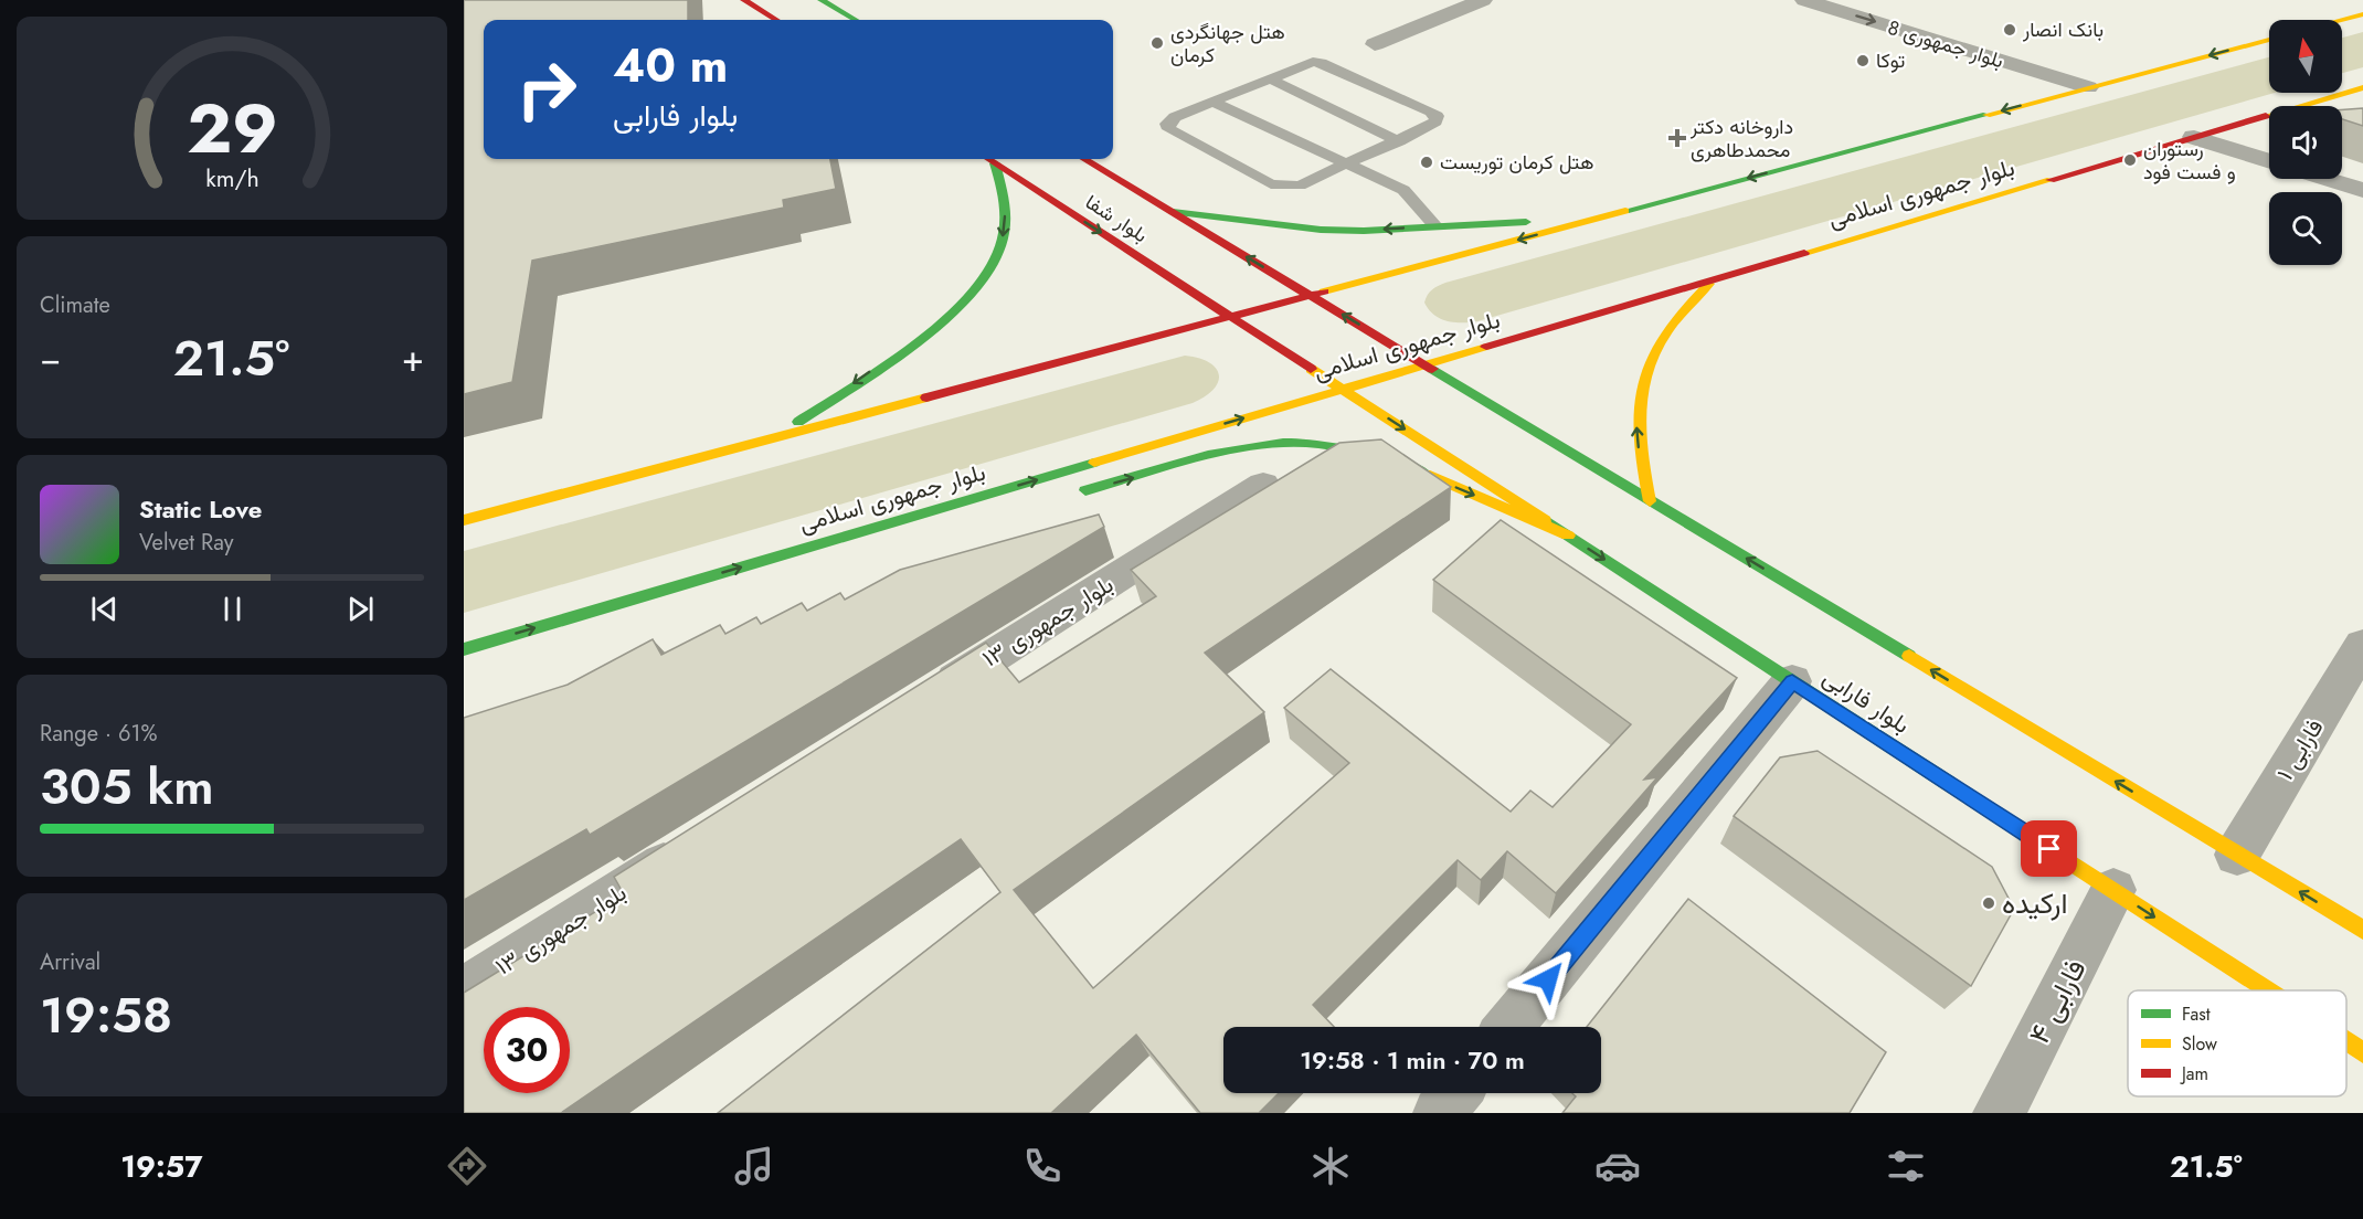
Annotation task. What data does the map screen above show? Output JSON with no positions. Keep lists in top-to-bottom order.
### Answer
{
  "streets": {
    "main road": ["بلوار جمهوری اسلامی", "بلوار شفا", "بلوار فارابی"],
    "street": [
      "بلوار جمهوری 8",
      "بلوار جمهوری ۱۳",
      "فارابی ۱",
      "فارابی ۴"
    ]
  },
  "crossings": [
    ["بلوار جمهوری اسلامی", "بلوار شفا"],
    ["بلوار جمهوری اسلامی", "بلوار فارابی"],
    ["بلوار شفا", "بلوار فارابی"],
    ["بلوار فارابی", "فارابی ۴"]
  ],
  "one_way": ["بلوار جمهوری 8"],
  "places": {
    "other": [
      "بانک انصار",
      "هتل جهانگردی کرمان",
      "توکا",
      "رستوران و فست فود",
      "هتل کرمان توریست",
      "ارکیده"
    ],
    "health": ["داروخانه دکتر محمدطاهری"]
  },
  "legend": ["Fast", "Slow", "Jam"],
  "north": "top",
  "page": {
    "turn": ["40 m", "بلوار فارابی"],
    "tile": [
      "Climate",
      ["Range · 61%", "305 km"],
      ["Arrival", "19:58"]
    ],
    "heat": ["−", "21.5°", "+"],
    "song": ["Static Love", "Velvet Ray"],
    "limit": "30",
    "trip": "19:58 · 1 min · 70 m",
    "tabs": ["19:57", "21.5°"],
    "gauge": ["29", "km/h"]
  }
}
